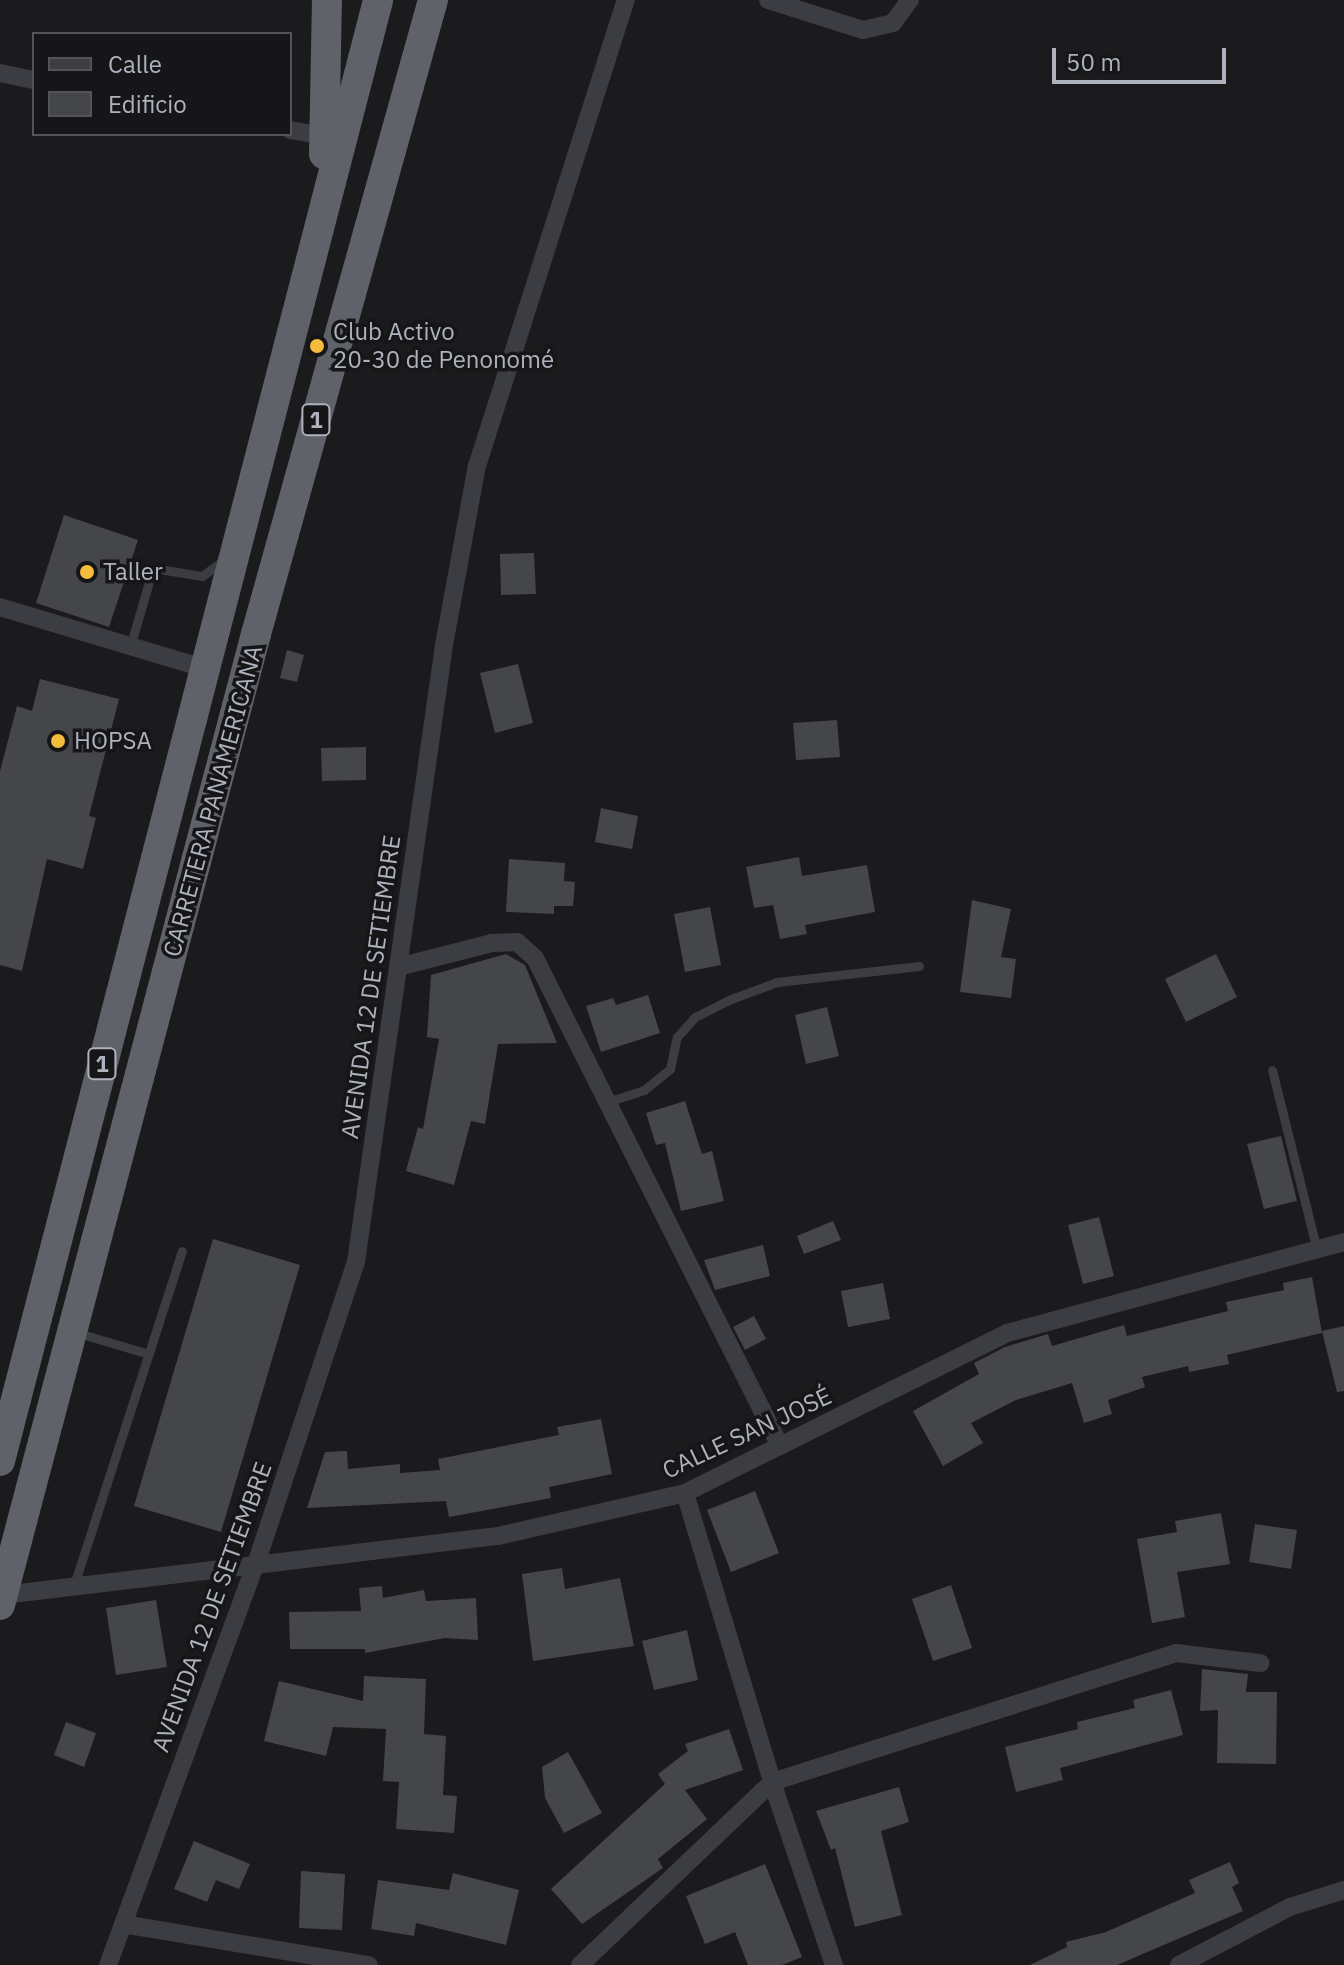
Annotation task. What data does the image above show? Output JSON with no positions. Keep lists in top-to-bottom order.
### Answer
{
  "streets": {
    "highway": ["1", "CARRETERA PANAMERICANA"],
    "street": ["AVENIDA 12 DE SETIEMBRE", "CALLE SAN JOSÉ"]
  },
  "crossings": [
    ["CARRETERA PANAMERICANA", "CALLE SAN JOSÉ"],
    ["AVENIDA 12 DE SETIEMBRE", "CALLE SAN JOSÉ"]
  ],
  "places": ["Club Activo 20-30 de Penonomé", "Taller", "HOPSA"],
  "legend": ["Calle", "Edificio"],
  "scale_bar": "50 m"
}
